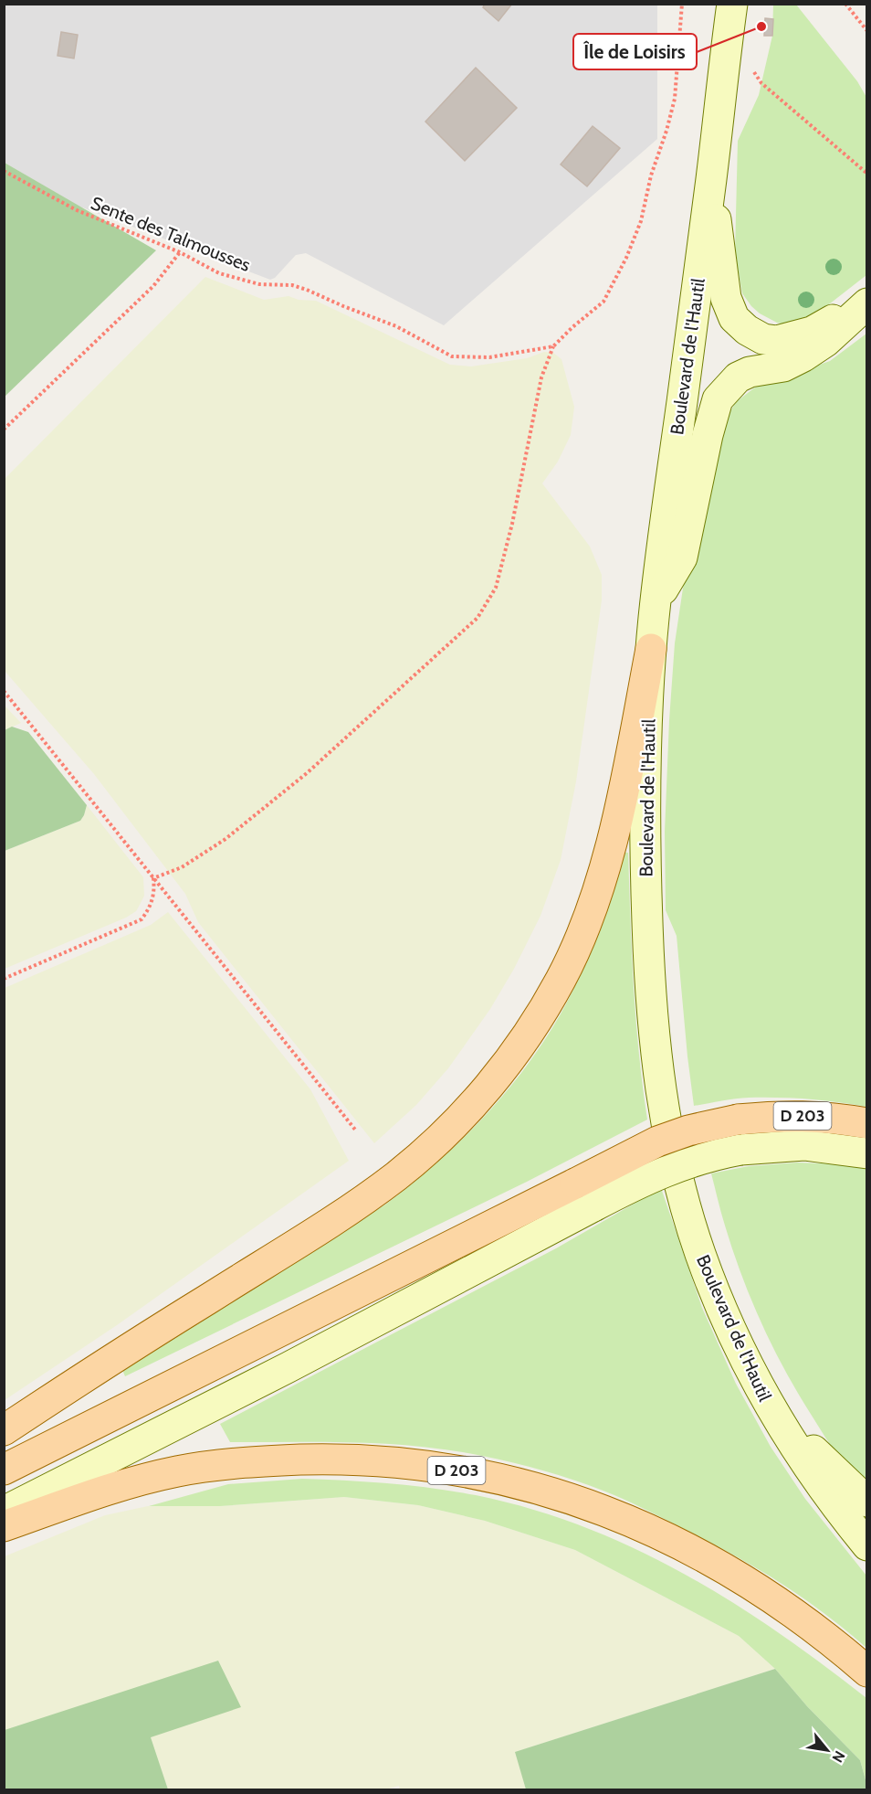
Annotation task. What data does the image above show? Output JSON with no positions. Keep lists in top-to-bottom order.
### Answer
{
  "streets": {
    "main road": ["Boulevard de l'Hautil", "D 203"],
    "path": ["Sente des Talmousses"]
  },
  "places": ["Île de Loisirs"],
  "north": "bottom right"
}
